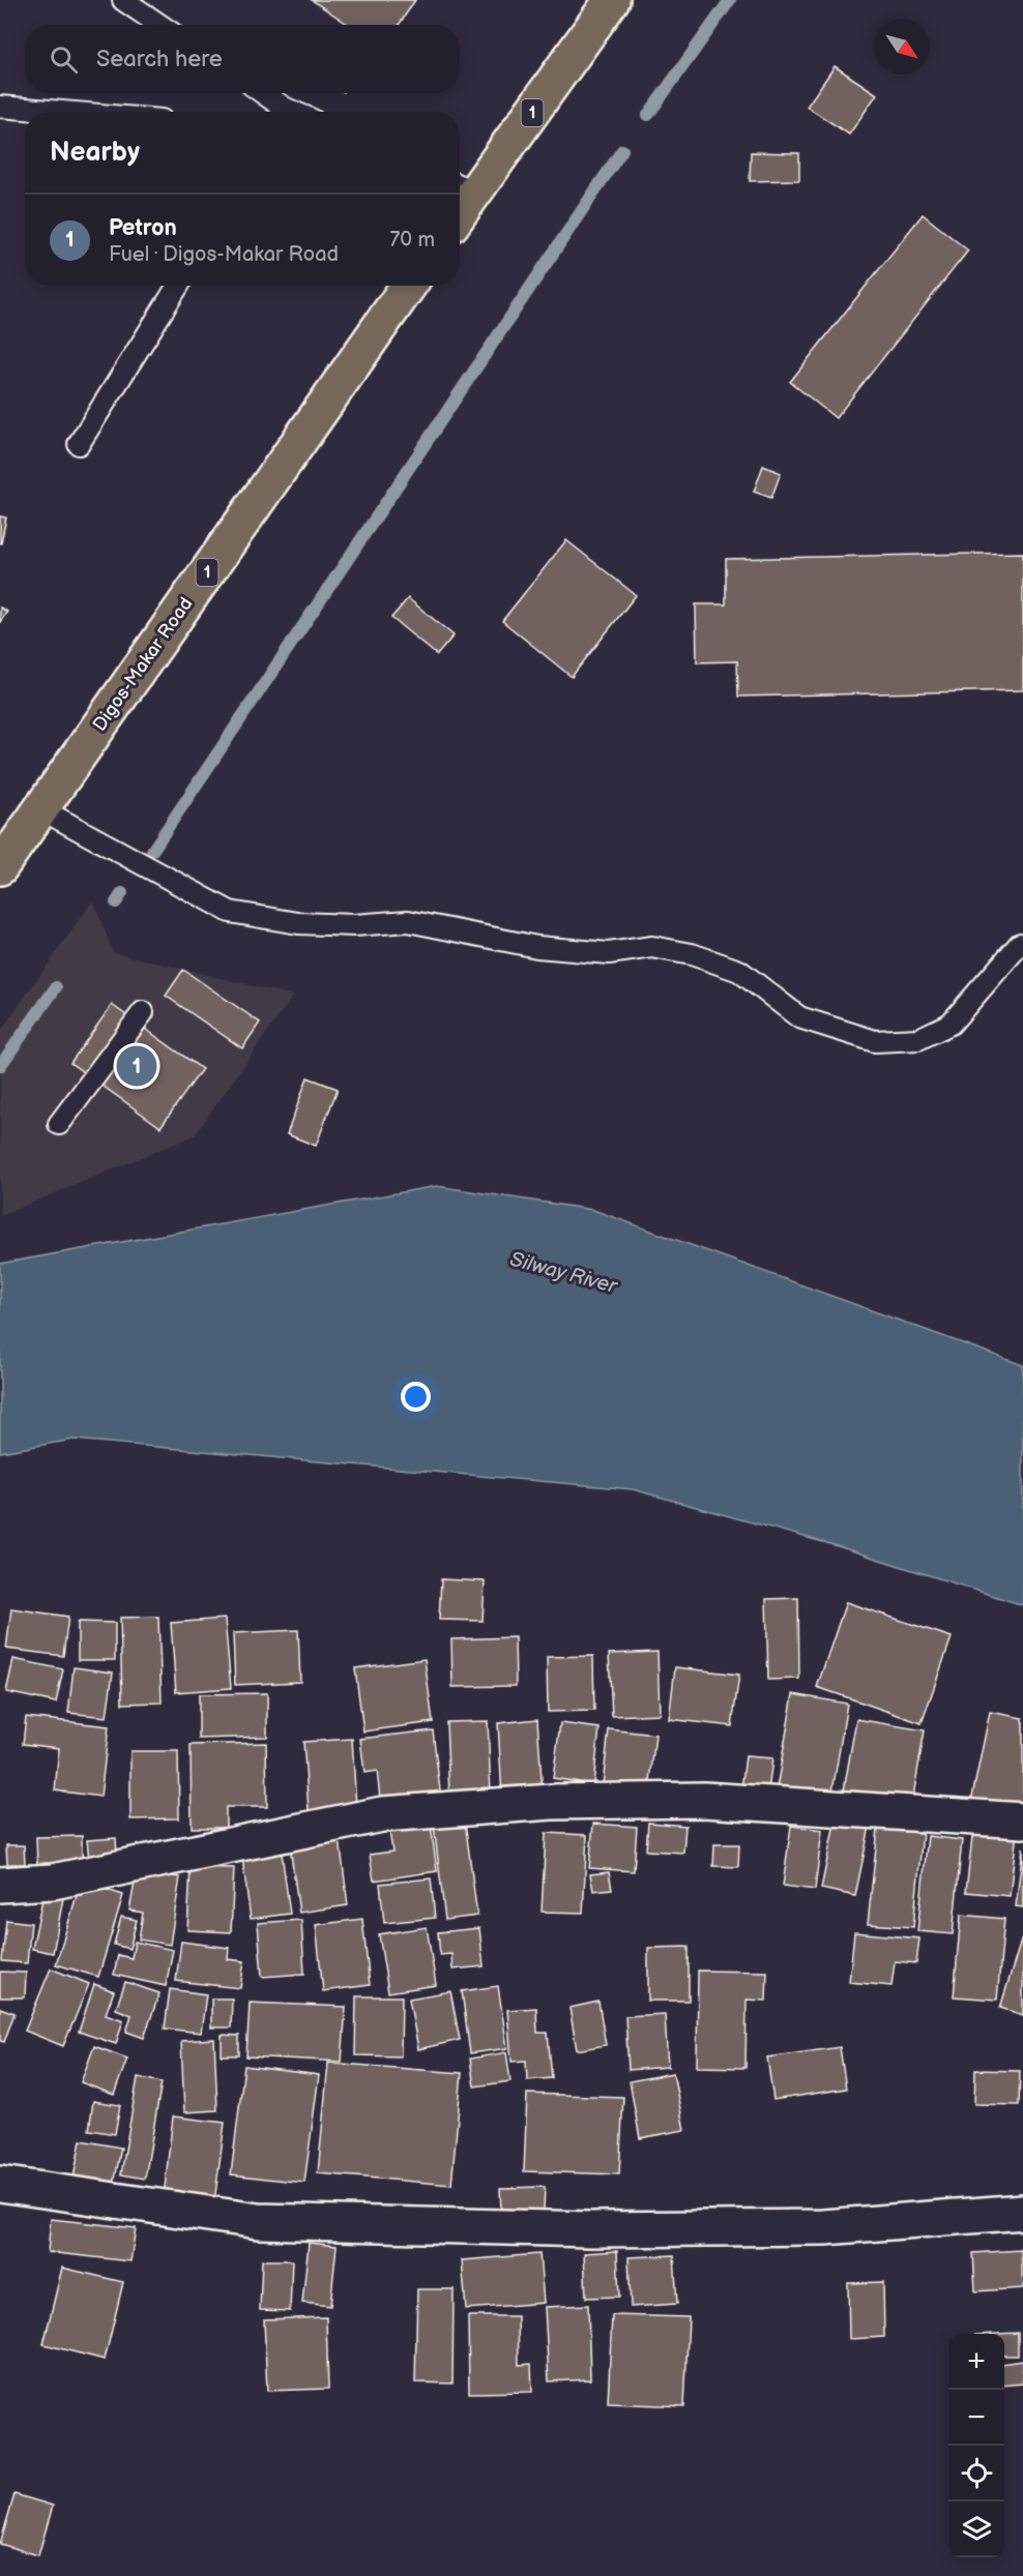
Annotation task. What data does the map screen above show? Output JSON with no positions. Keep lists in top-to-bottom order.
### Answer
{
  "streets": {
    "main road": ["1", "Digos-Makar Road"]
  },
  "water": ["Silway River"],
  "north": "bottom right",
  "page": {
    "search": "Search here",
    "heading": "Nearby",
    "list": [
      {
        "mark": "1",
        "name": "Petron",
        "note": "Fuel · Digos-Makar Road",
        "value": "70 m"
      }
    ],
    "pins": "1",
    "map_buttons": ["+", "−"]
  }
}
